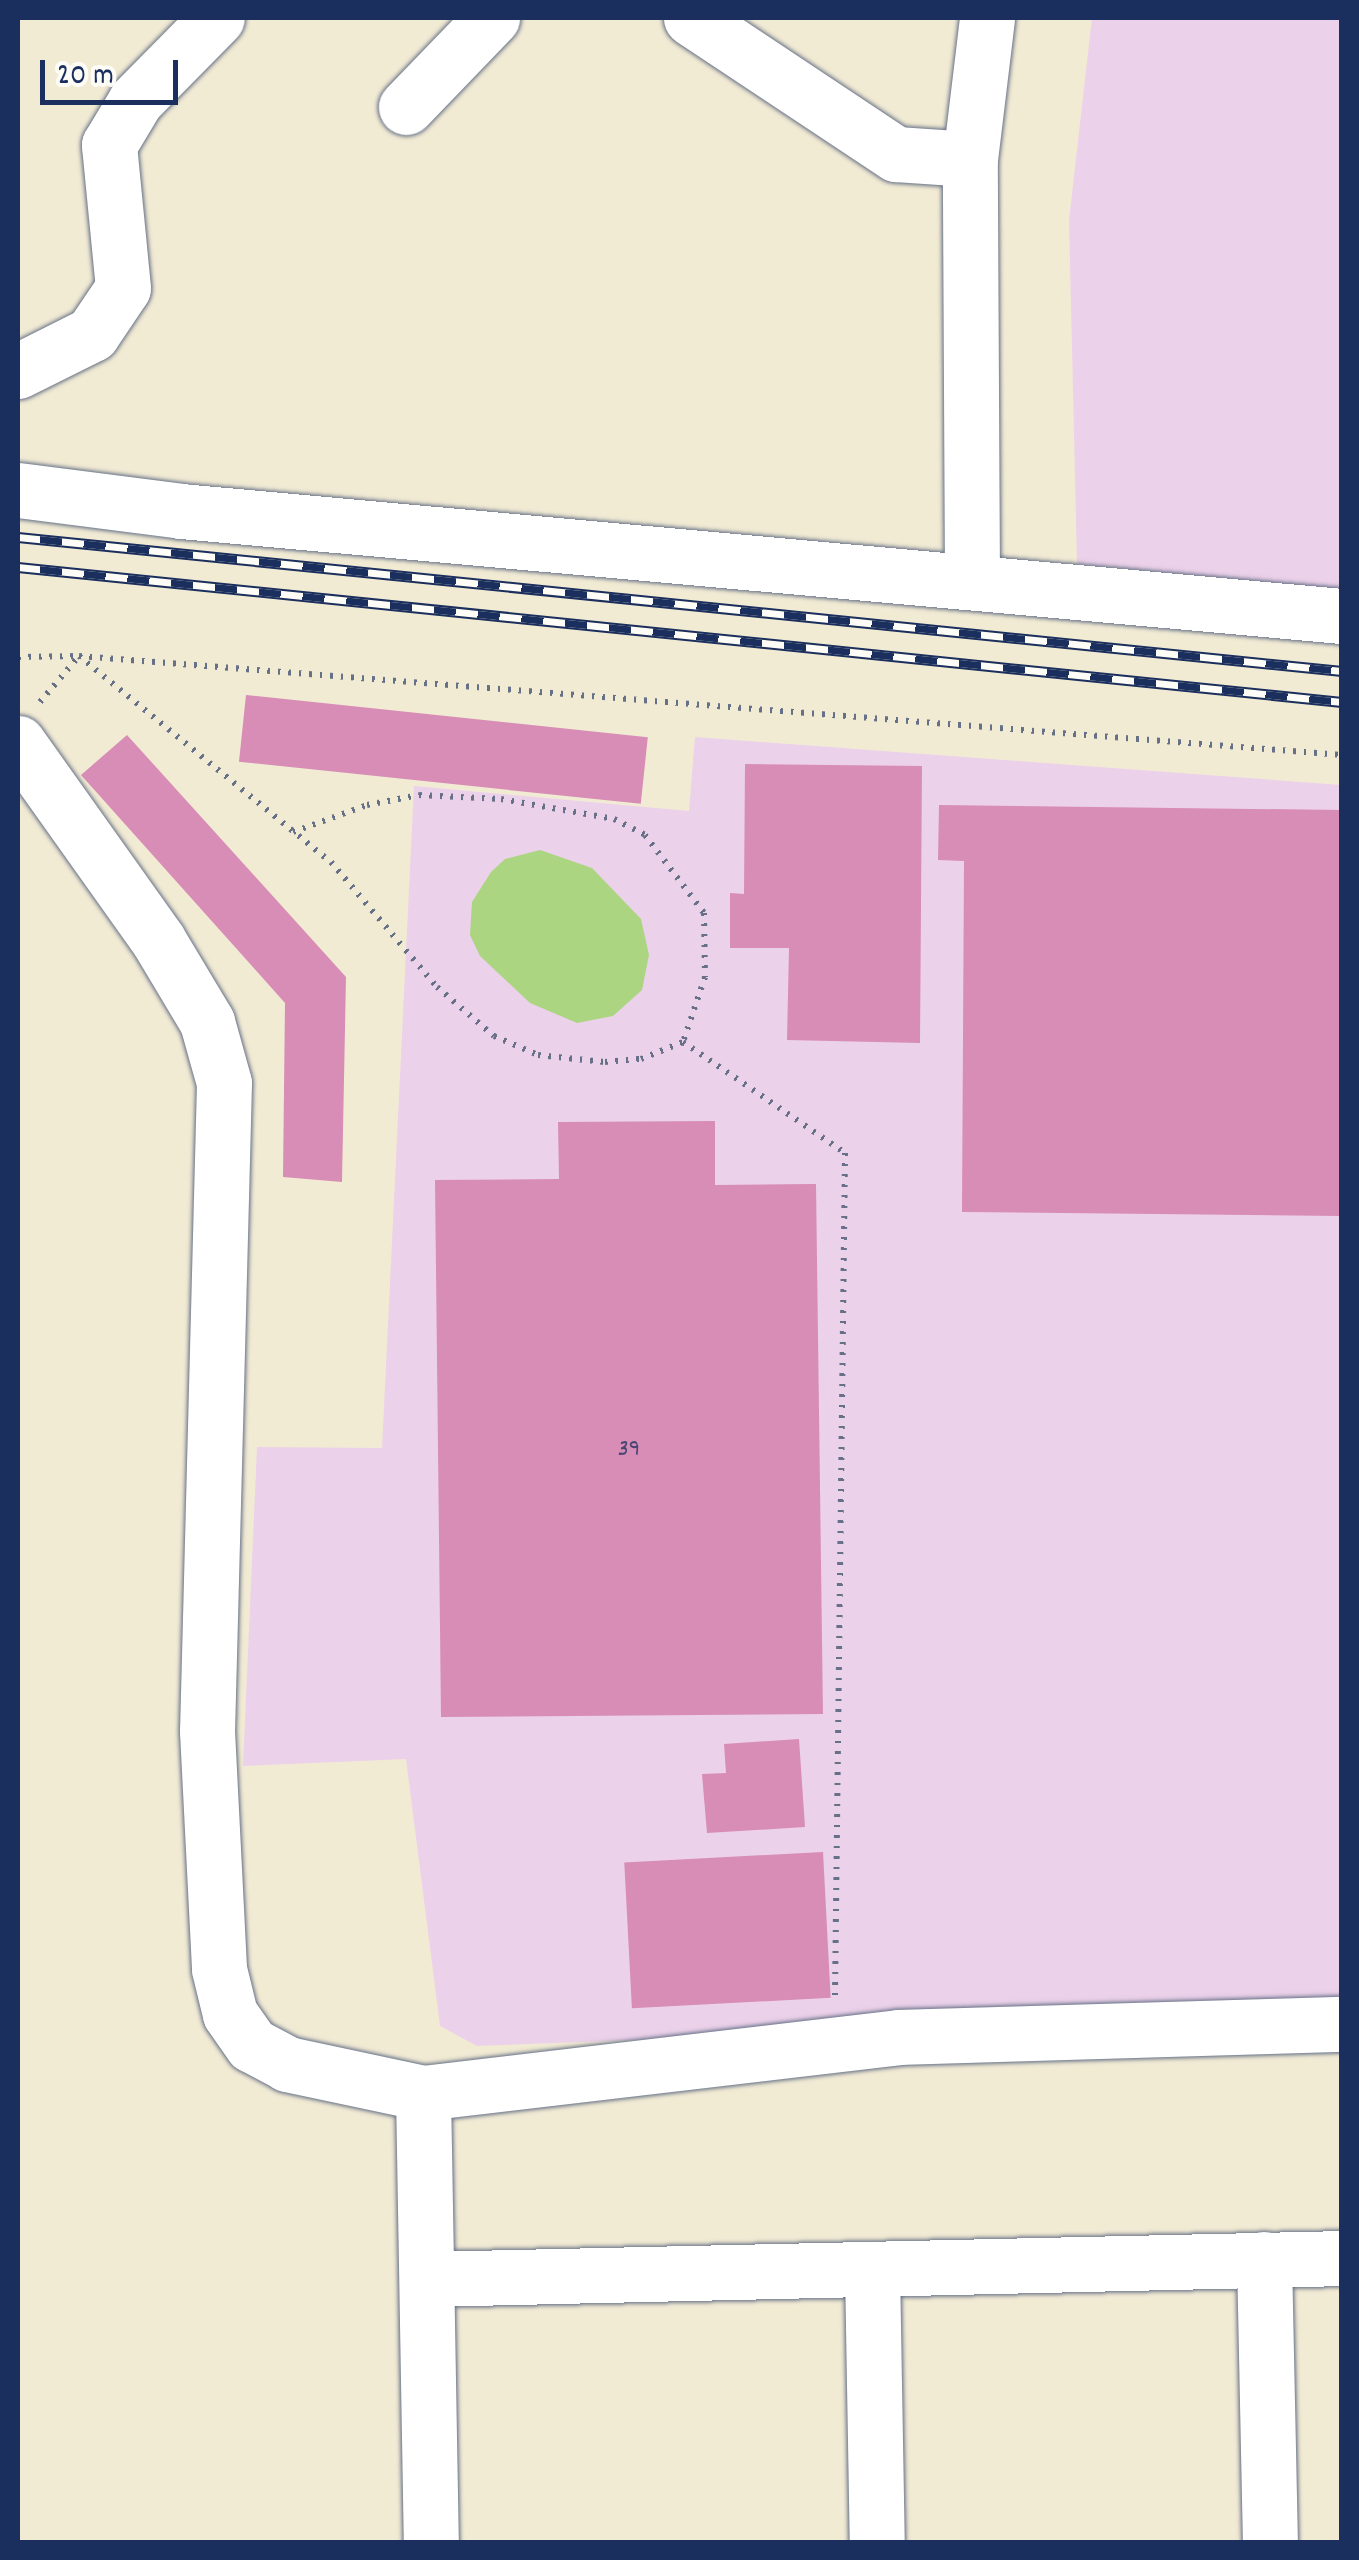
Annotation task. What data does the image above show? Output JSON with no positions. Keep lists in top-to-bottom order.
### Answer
{
  "house_numbers": ["39"],
  "scale_bar": "20 m"
}
